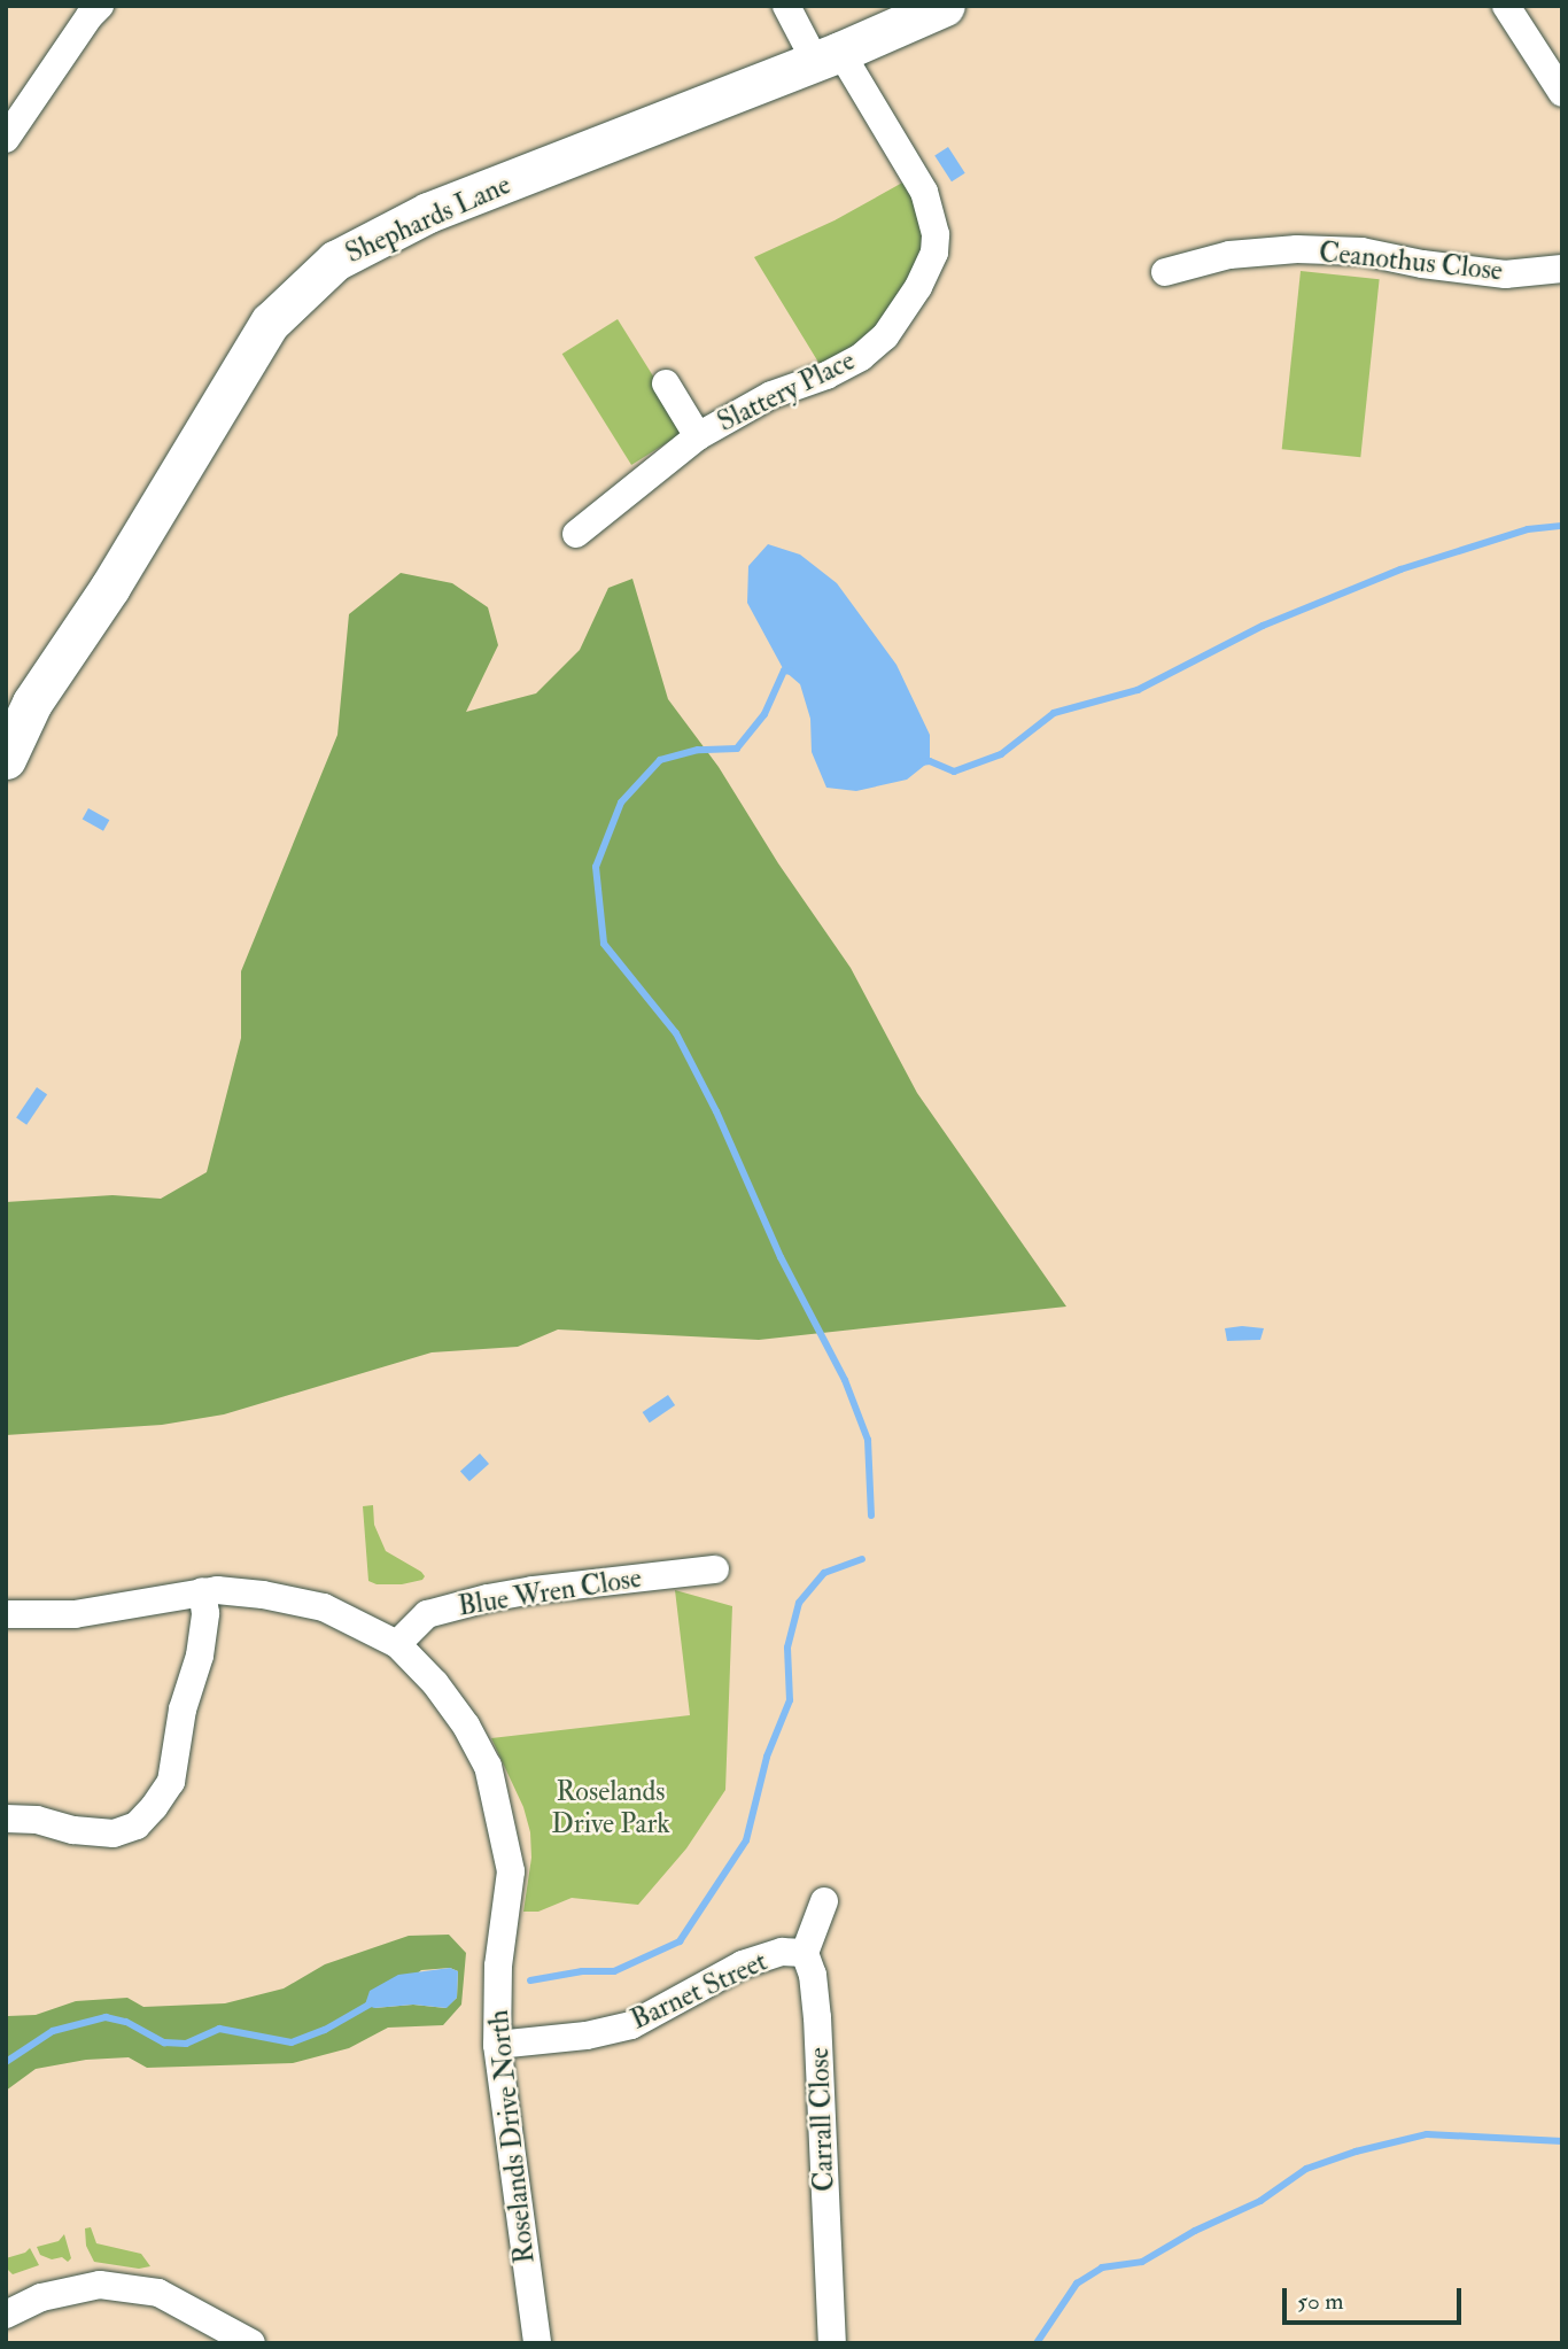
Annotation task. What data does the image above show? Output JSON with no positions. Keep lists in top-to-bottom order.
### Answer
{
  "streets": {
    "street": [
      "Shephards Lane",
      "Ceanothus Close",
      "Slattery Place",
      "Blue Wren Close",
      "Barnet Street",
      "Carrall Close",
      "Roselands Drive North"
    ]
  },
  "crossings": [
    ["Shephards Lane", "Slattery Place"],
    ["Blue Wren Close", "Roselands Drive North"],
    ["Barnet Street", "Carrall Close"],
    ["Barnet Street", "Roselands Drive North"]
  ],
  "parks": ["Roselands Drive Park"],
  "scale_bar": "50 m"
}
